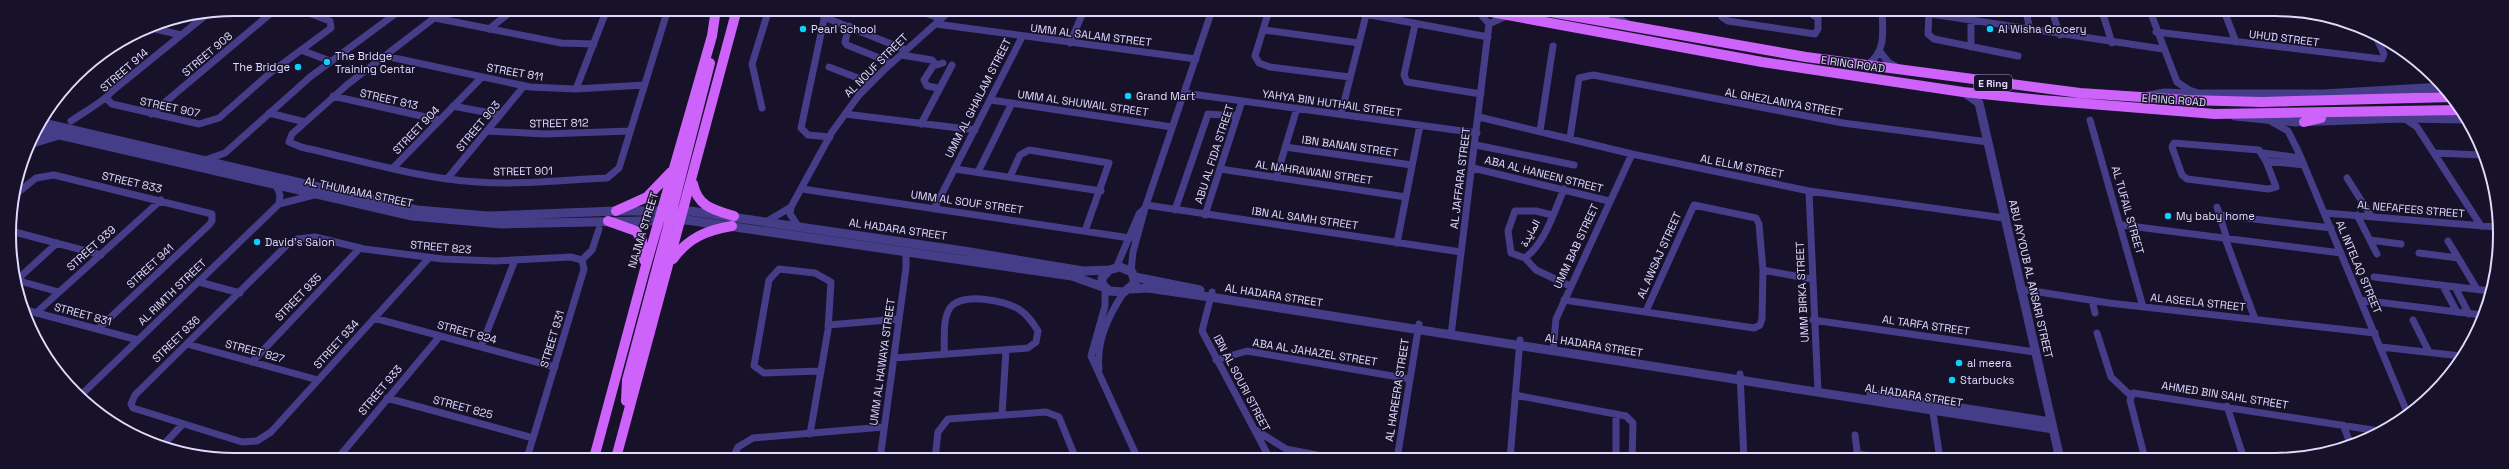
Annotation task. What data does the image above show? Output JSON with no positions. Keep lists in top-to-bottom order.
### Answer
{
  "streets": {
    "main road": ["E RING ROAD", "E Ring", "NAJMA STREET"],
    "street": [
      "UMM AL SALAM STREET",
      "UHUD STREET",
      "STREET 908",
      "AL NOUF STREET",
      "STREET 914",
      "STREET 811",
      "UMM AL GHAILAM STREET",
      "STREET 813",
      "AL GHEZLANIYA STREET",
      "UMM AL SHUWAIL STREET",
      "YAHYA BIN HUTHAIL STREET",
      "STREET 907",
      "STREET 812",
      "STREET 903",
      "STREET 904",
      "IBN BANAN STREET",
      "ABU AL FIDA STREET",
      "AL ELLM STREET",
      "STREET 901",
      "AL NAHRAWANI STREET",
      "ABA AL HANEEN STREET",
      "AL JAFFARA STREET",
      "STREET 833",
      "AL THUMAMA STREET",
      "UMM AL SOUF STREET",
      "AL NEFAFEES STREET",
      "AL TUFAIL STREET",
      "IBN AL SAMH STREET",
      "AL HADARA STREET",
      "المايدة",
      "UMM BAB STREET",
      "STREET 823",
      "STREET 939",
      "AL AWSAJ STREET",
      "STREET 941",
      "AL INTELAQ STREET",
      "ABU AYYOUB AL ANSARI STREET",
      "AL RIMTH STREET",
      "UMM BIRKA STREET",
      "STREET 935",
      "AL ASEELA STREET",
      "STREET 831",
      "AL TARFA STREET",
      "STREET 824",
      "STREET 936",
      "STREET 931",
      "STREET 934",
      "STREET 827",
      "ABA AL JAHAZEL STREET",
      "UMM AL HAWAYA STREET",
      "IBN AL SOURI STREET",
      "STREET 933",
      "AL HAREERA STREET",
      "AHMED BIN SAHL STREET",
      "STREET 825"
    ]
  },
  "crossings": [
    ["UMM AL SALAM STREET", "AL NOUF STREET"],
    ["UMM AL SALAM STREET", "UMM AL GHAILAM STREET"],
    ["STREET 908", "STREET 907"],
    ["AL NOUF STREET", "UMM AL SOUF STREET"],
    ["AL NOUF STREET", "AL HADARA STREET"],
    ["STREET 914", "STREET 907"],
    ["STREET 811", "STREET 903"],
    ["STREET 811", "STREET 904"],
    ["STREET 811", "STREET 901"],
    ["UMM AL GHAILAM STREET", "UMM AL SHUWAIL STREET"],
    ["UMM AL GHAILAM STREET", "UMM AL SOUF STREET"],
    ["STREET 813", "STREET 904"],
    ["STREET 813", "STREET 901"],
    ["AL GHEZLANIYA STREET", "AL ELLM STREET"],
    ["AL GHEZLANIYA STREET", "ABU AYYOUB AL ANSARI STREET"],
    ["YAHYA BIN HUTHAIL STREET", "ABU AL FIDA STREET"],
    ["YAHYA BIN HUTHAIL STREET", "AL JAFFARA STREET"],
    ["STREET 812", "STREET 903"],
    ["STREET 812", "STREET 901"],
    ["STREET 903", "STREET 904"],
    ["STREET 903", "STREET 901"],
    ["STREET 904", "STREET 901"],
    ["ABU AL FIDA STREET", "AL NAHRAWANI STREET"],
    ["ABU AL FIDA STREET", "IBN AL SAMH STREET"],
    ["AL ELLM STREET", "AL JAFFARA STREET"],
    ["AL ELLM STREET", "UMM BAB STREET"],
    ["AL ELLM STREET", "ABU AYYOUB AL ANSARI STREET"],
    ["AL ELLM STREET", "UMM BIRKA STREET"],
    ["ABA AL HANEEN STREET", "AL JAFFARA STREET"],
    ["ABA AL HANEEN STREET", "المايدة"],
    ["ABA AL HANEEN STREET", "UMM BAB STREET"],
    ["AL JAFFARA STREET", "IBN AL SAMH STREET"],
    ["AL JAFFARA STREET", "AL HADARA STREET"],
    ["STREET 833", "STREET 939"],
    ["STREET 833", "STREET 941"],
    ["AL THUMAMA STREET", "AL HADARA STREET"],
    ["AL THUMAMA STREET", "NAJMA STREET"],
    ["AL THUMAMA STREET", "AL RIMTH STREET"],
    ["AL NEFAFEES STREET", "AL INTELAQ STREET"],
    ["AL TUFAIL STREET", "AL ASEELA STREET"],
    ["AL HADARA STREET", "NAJMA STREET"],
    ["AL HADARA STREET", "UMM BAB STREET"],
    ["AL HADARA STREET", "ABU AYYOUB AL ANSARI STREET"],
    ["AL HADARA STREET", "UMM BIRKA STREET"],
    ["AL HADARA STREET", "UMM AL HAWAYA STREET"],
    ["AL HADARA STREET", "IBN AL SOURI STREET"],
    ["AL HADARA STREET", "AL HAREERA STREET"],
    ["UMM BAB STREET", "AL AWSAJ STREET"],
    ["STREET 823", "STREET 935"],
    ["STREET 823", "STREET 936"],
    ["STREET 823", "STREET 931"],
    ["STREET 823", "STREET 934"],
    ["STREET 939", "STREET 831"],
    ["STREET 941", "STREET 831"],
    ["AL INTELAQ STREET", "AL ASEELA STREET"],
    ["ABU AYYOUB AL ANSARI STREET", "AL ASEELA STREET"],
    ["ABU AYYOUB AL ANSARI STREET", "AL TARFA STREET"],
    ["AL RIMTH STREET", "STREET 831"],
    ["UMM BIRKA STREET", "AL TARFA STREET"],
    ["STREET 935", "STREET 827"],
    ["STREET 824", "STREET 931"],
    ["STREET 824", "STREET 934"],
    ["STREET 824", "STREET 933"],
    ["STREET 936", "STREET 934"],
    ["STREET 936", "STREET 827"],
    ["STREET 931", "STREET 825"],
    ["STREET 934", "STREET 827"],
    ["ABA AL JAHAZEL STREET", "IBN AL SOURI STREET"],
    ["ABA AL JAHAZEL STREET", "AL HAREERA STREET"],
    ["STREET 933", "STREET 825"]
  ],
  "places": [
    "Pearl School",
    "Al Wisha Grocery",
    "The Bridge Training Centar",
    "The Bridge",
    "Grand Mart",
    "My baby home",
    "David’s Salon",
    "al meera",
    "Starbucks"
  ]
}
